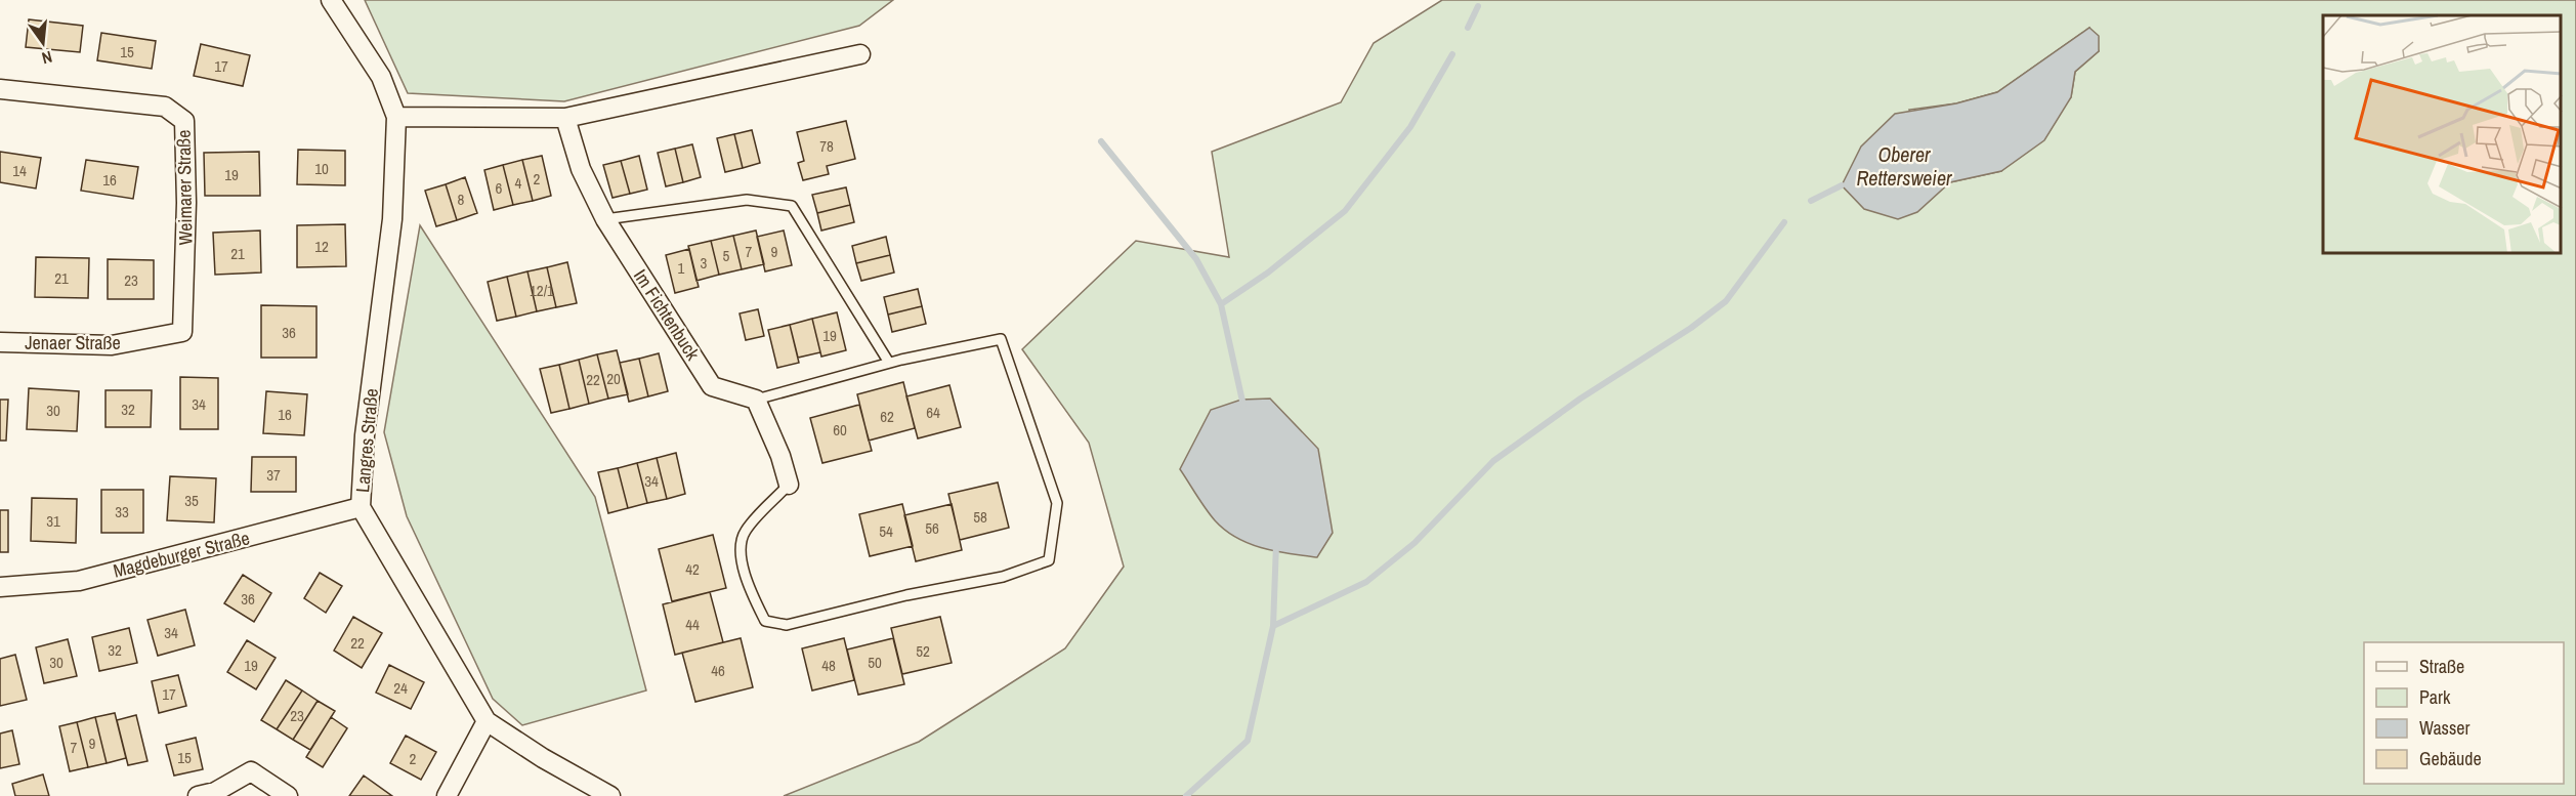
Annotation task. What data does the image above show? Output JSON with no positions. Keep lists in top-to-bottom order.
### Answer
{
  "streets": {
    "street": [
      "Weimarer Straße",
      "Im Fichtenbuck",
      "Jenaer Straße",
      "Langres Straße",
      "Magdeburger Straße"
    ]
  },
  "crossings": [
    ["Weimarer Straße", "Jenaer Straße"],
    ["Langres Straße", "Magdeburger Straße"]
  ],
  "water": ["Oberer Rettersweier"],
  "house_numbers": [
    "15",
    "17",
    "78",
    "10",
    "14",
    "19",
    "2",
    "16",
    "4",
    "6",
    "8",
    "12",
    "7",
    "9",
    "21",
    "5",
    "3",
    "1",
    "21",
    "23",
    "12/1",
    "36",
    "19",
    "20",
    "22",
    "34",
    "32",
    "30",
    "64",
    "16",
    "62",
    "60",
    "37",
    "34",
    "35",
    "33",
    "58",
    "31",
    "56",
    "54",
    "42",
    "36",
    "44",
    "34",
    "22",
    "32",
    "52",
    "30",
    "50",
    "19",
    "48",
    "46",
    "24",
    "17",
    "23",
    "9",
    "7",
    "15",
    "2"
  ],
  "legend": [
    "Straße",
    "Park",
    "Wasser",
    "Gebäude"
  ],
  "north": "bottom"
}
